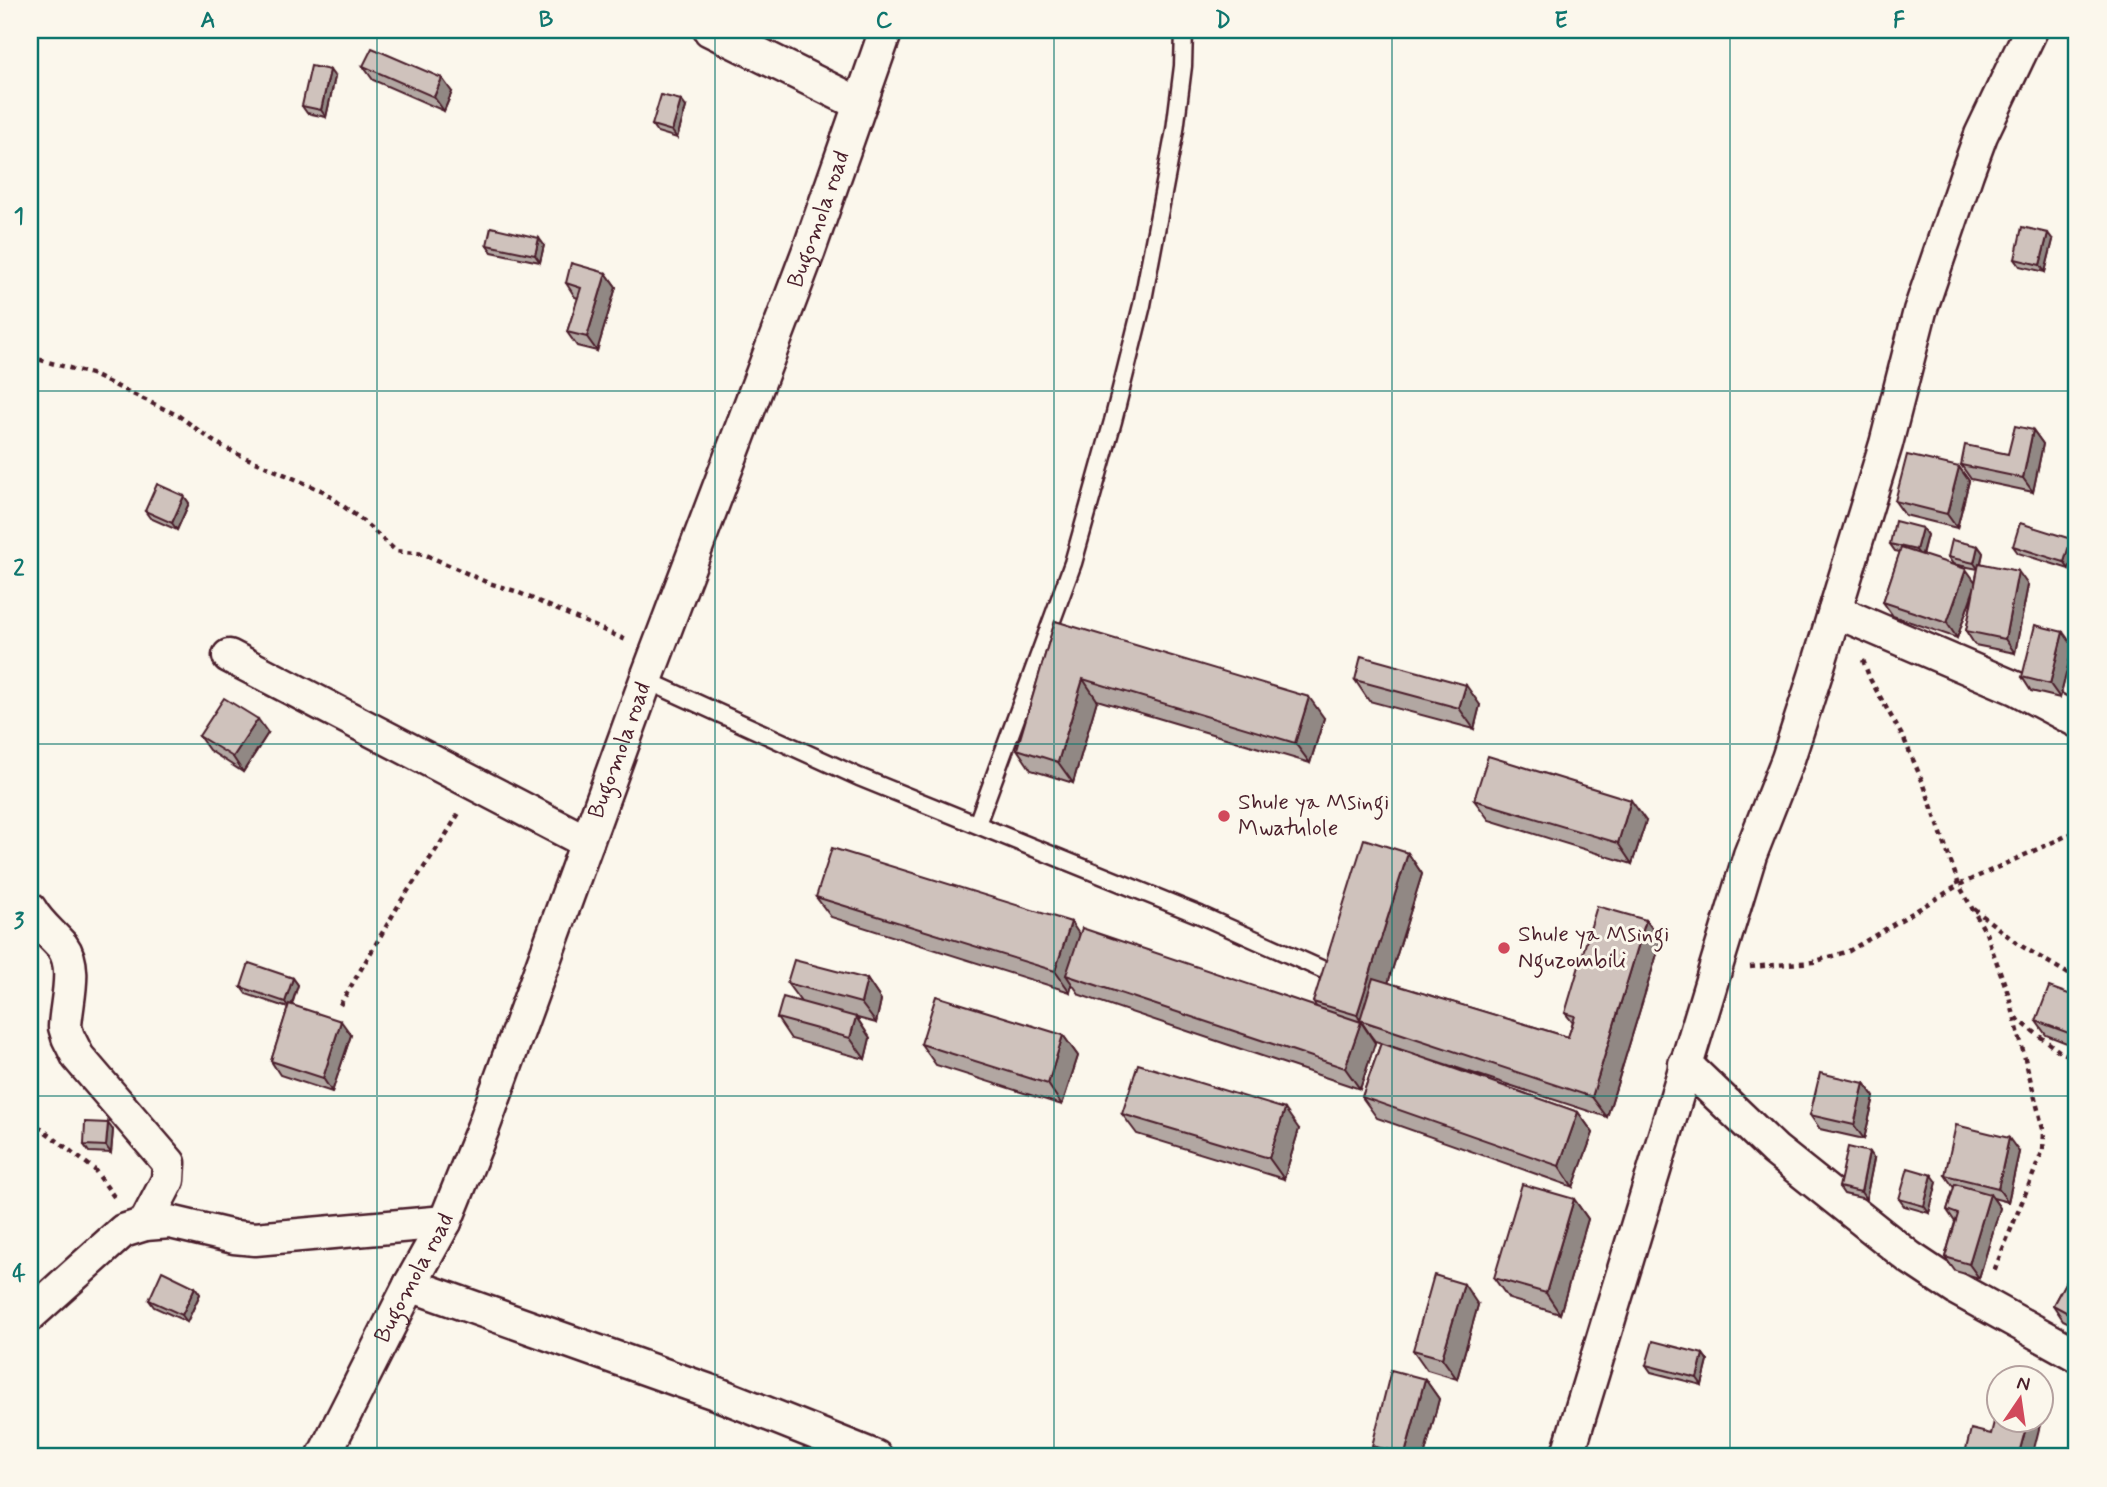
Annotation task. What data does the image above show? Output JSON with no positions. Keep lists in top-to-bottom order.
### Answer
{
  "streets": {
    "street": ["Bugomola road"]
  },
  "places": ["Shule ya Msingi Mwatulole", "Shule ya Msingi Nguzombili"],
  "north": "top",
  "grid": {
    "columns": [
      "A",
      "B",
      "C",
      "D",
      "E",
      "F"
    ],
    "rows": [
      "1",
      "2",
      "3",
      "4"
    ]
  }
}
